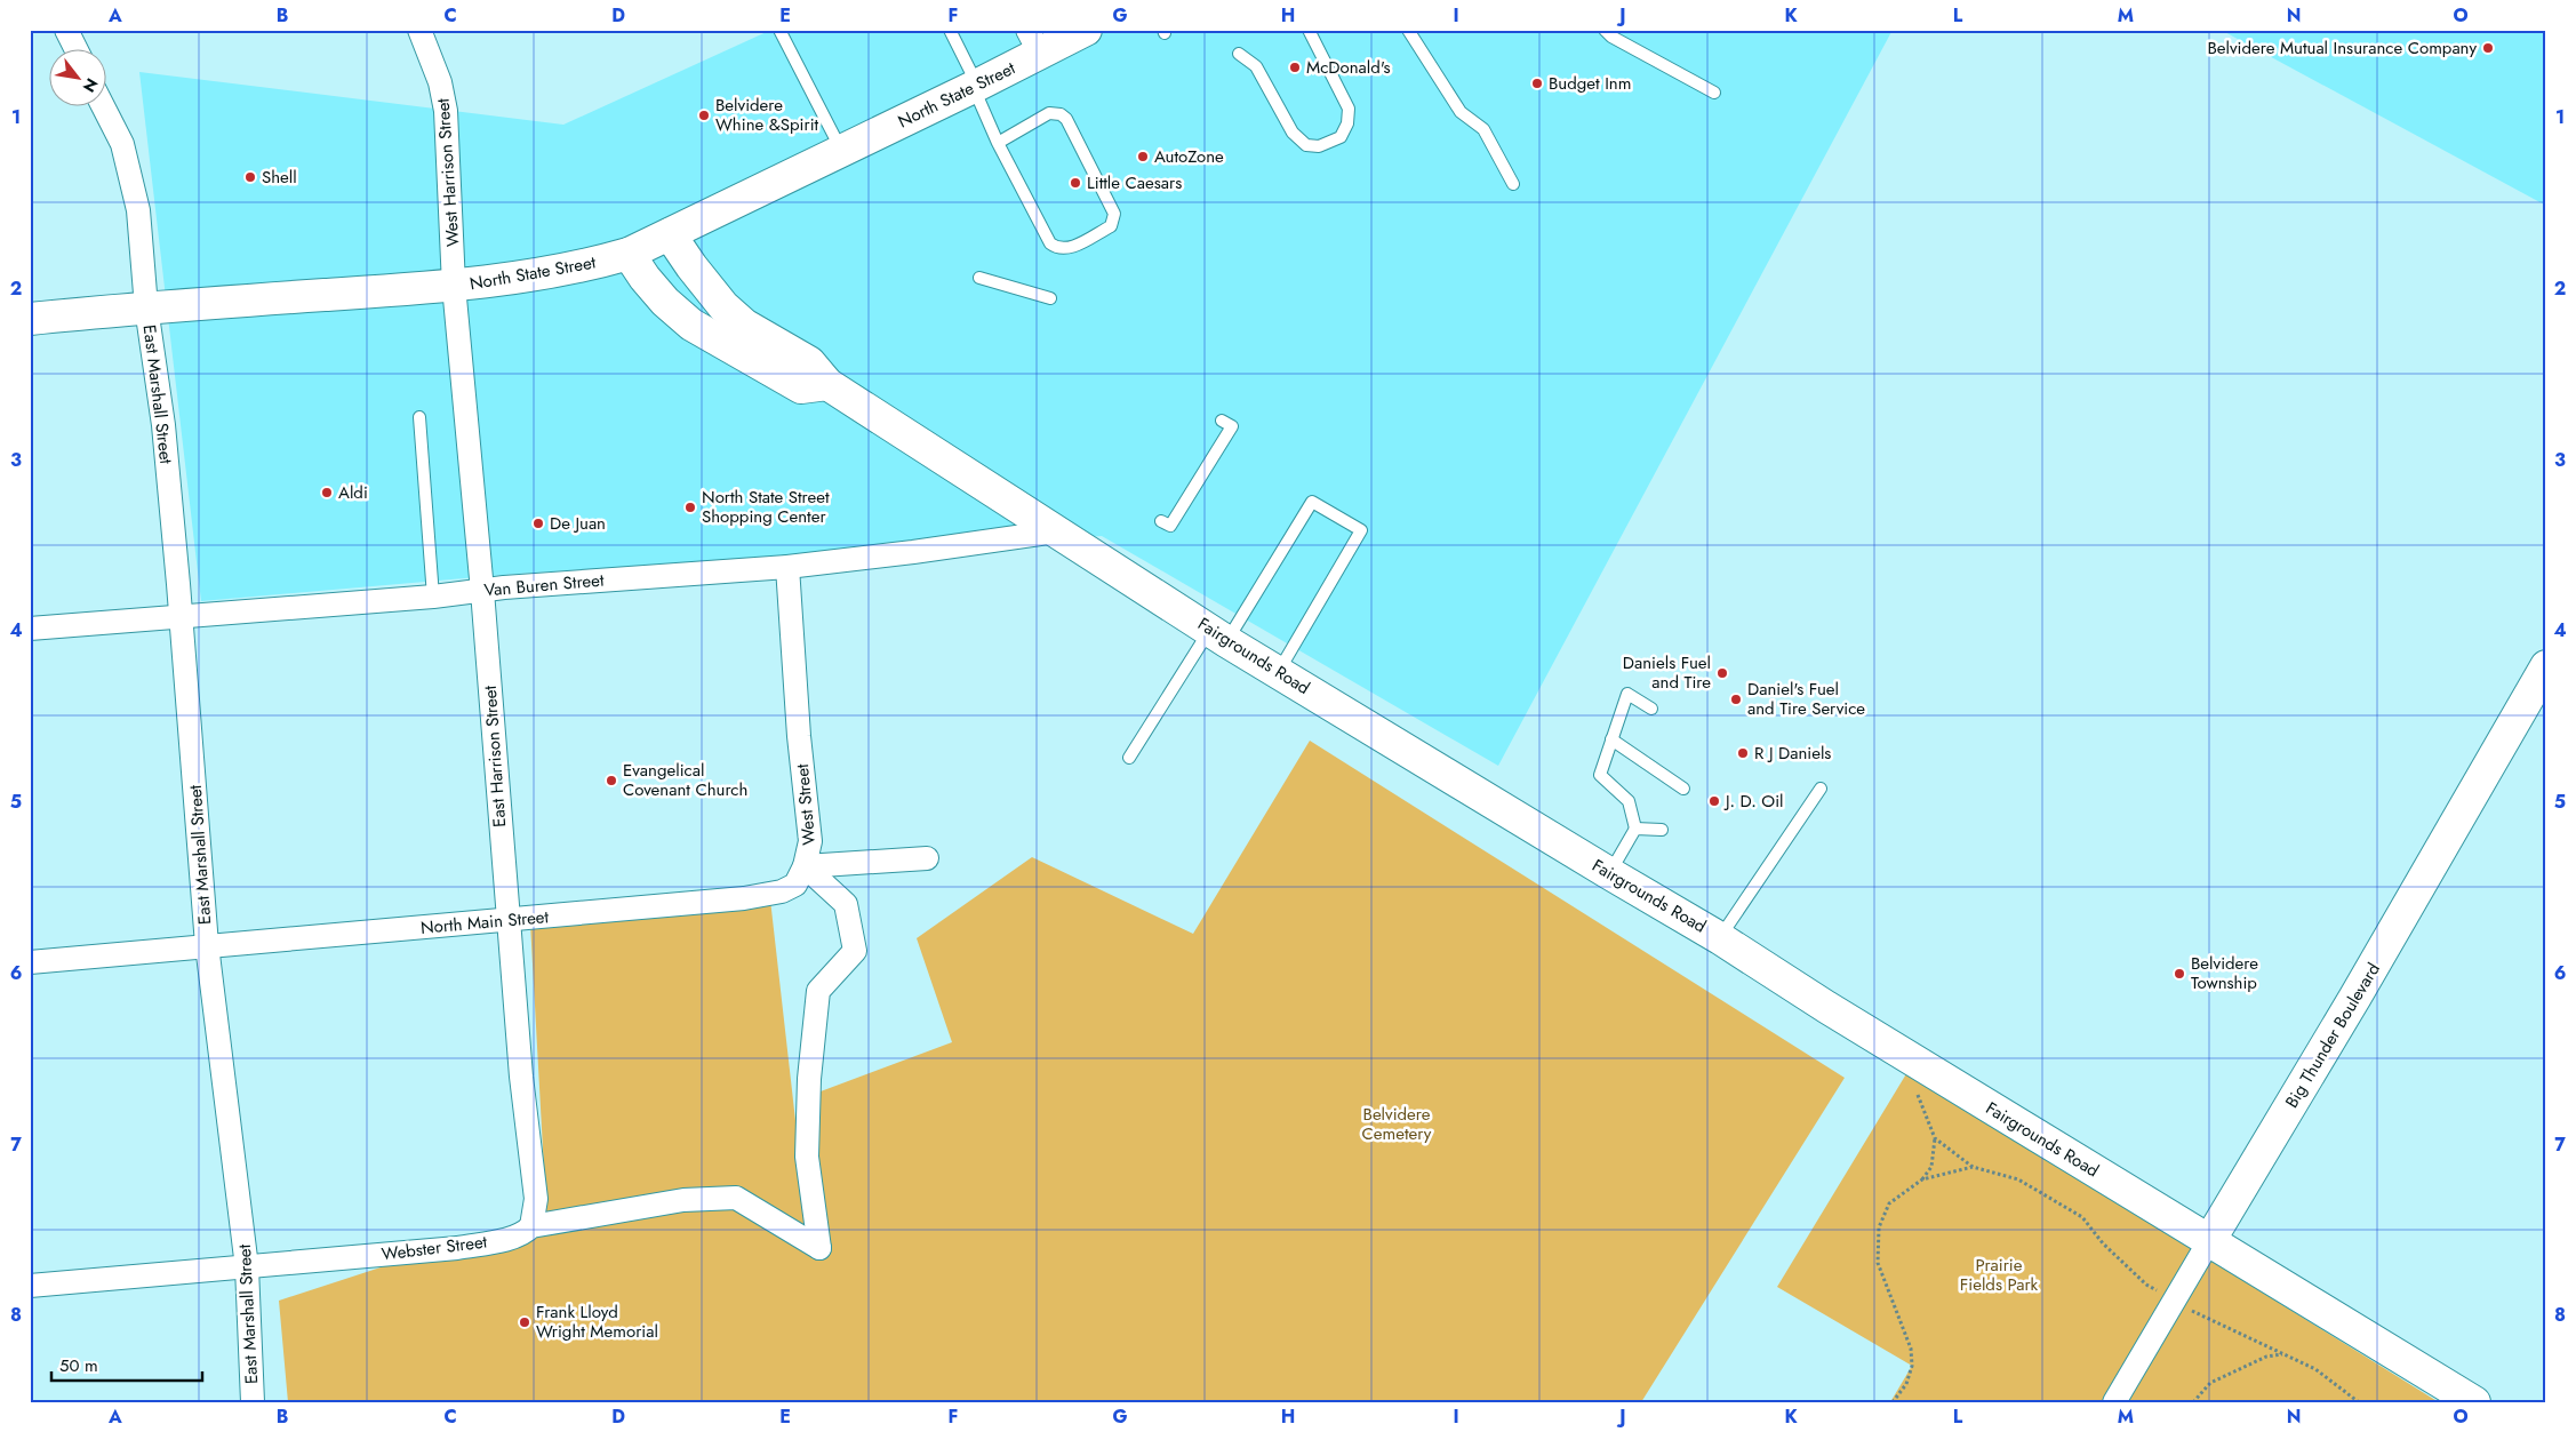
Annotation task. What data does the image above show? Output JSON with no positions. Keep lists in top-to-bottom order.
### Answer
{
  "streets": {
    "main road": ["North State Street", "Fairgrounds Road", "Big Thunder Boulevard"],
    "street": [
      "West Harrison Street",
      "East Marshall Street",
      "Van Buren Street",
      "East Harrison Street",
      "West Street",
      "North Main Street",
      "Webster Street"
    ]
  },
  "crossings": [
    ["North State Street", "West Harrison Street"],
    ["North State Street", "East Marshall Street"],
    ["North State Street", "Fairgrounds Road"],
    ["North State Street", "East Harrison Street"],
    ["West Harrison Street", "East Harrison Street"],
    ["East Marshall Street", "Van Buren Street"],
    ["East Marshall Street", "North Main Street"],
    ["East Marshall Street", "Webster Street"],
    ["Van Buren Street", "Fairgrounds Road"],
    ["Van Buren Street", "East Harrison Street"],
    ["Van Buren Street", "West Street"],
    ["Fairgrounds Road", "Big Thunder Boulevard"],
    ["East Harrison Street", "North Main Street"],
    ["East Harrison Street", "Webster Street"],
    ["West Street", "North Main Street"],
    ["West Street", "Webster Street"]
  ],
  "parks": ["Belvidere Cemetery", "Prairie Fields Park"],
  "places": [
    "Belvidere Mutual Insurance Company",
    "McDonald's",
    "Budget Inm",
    "Belvidere Whine &Spirit",
    "AutoZone",
    "Shell",
    "Little Caesars",
    "Aldi",
    "North State Street Shopping Center",
    "De Juan",
    "Daniels Fuel and Tire",
    "Daniel's Fuel and Tire Service",
    "R J Daniels",
    "Evangelical Covenant Church",
    "J. D. Oil",
    "Belvidere Township",
    "Frank Lloyd Wright Memorial"
  ],
  "scale_bar": "50 m",
  "north": "bottom right",
  "grid": {
    "columns": [
      "A",
      "B",
      "C",
      "D",
      "E",
      "F",
      "G",
      "H",
      "I",
      "J",
      "K",
      "L",
      "M",
      "N",
      "O"
    ],
    "rows": [
      "1",
      "2",
      "3",
      "4",
      "5",
      "6",
      "7",
      "8"
    ]
  }
}
